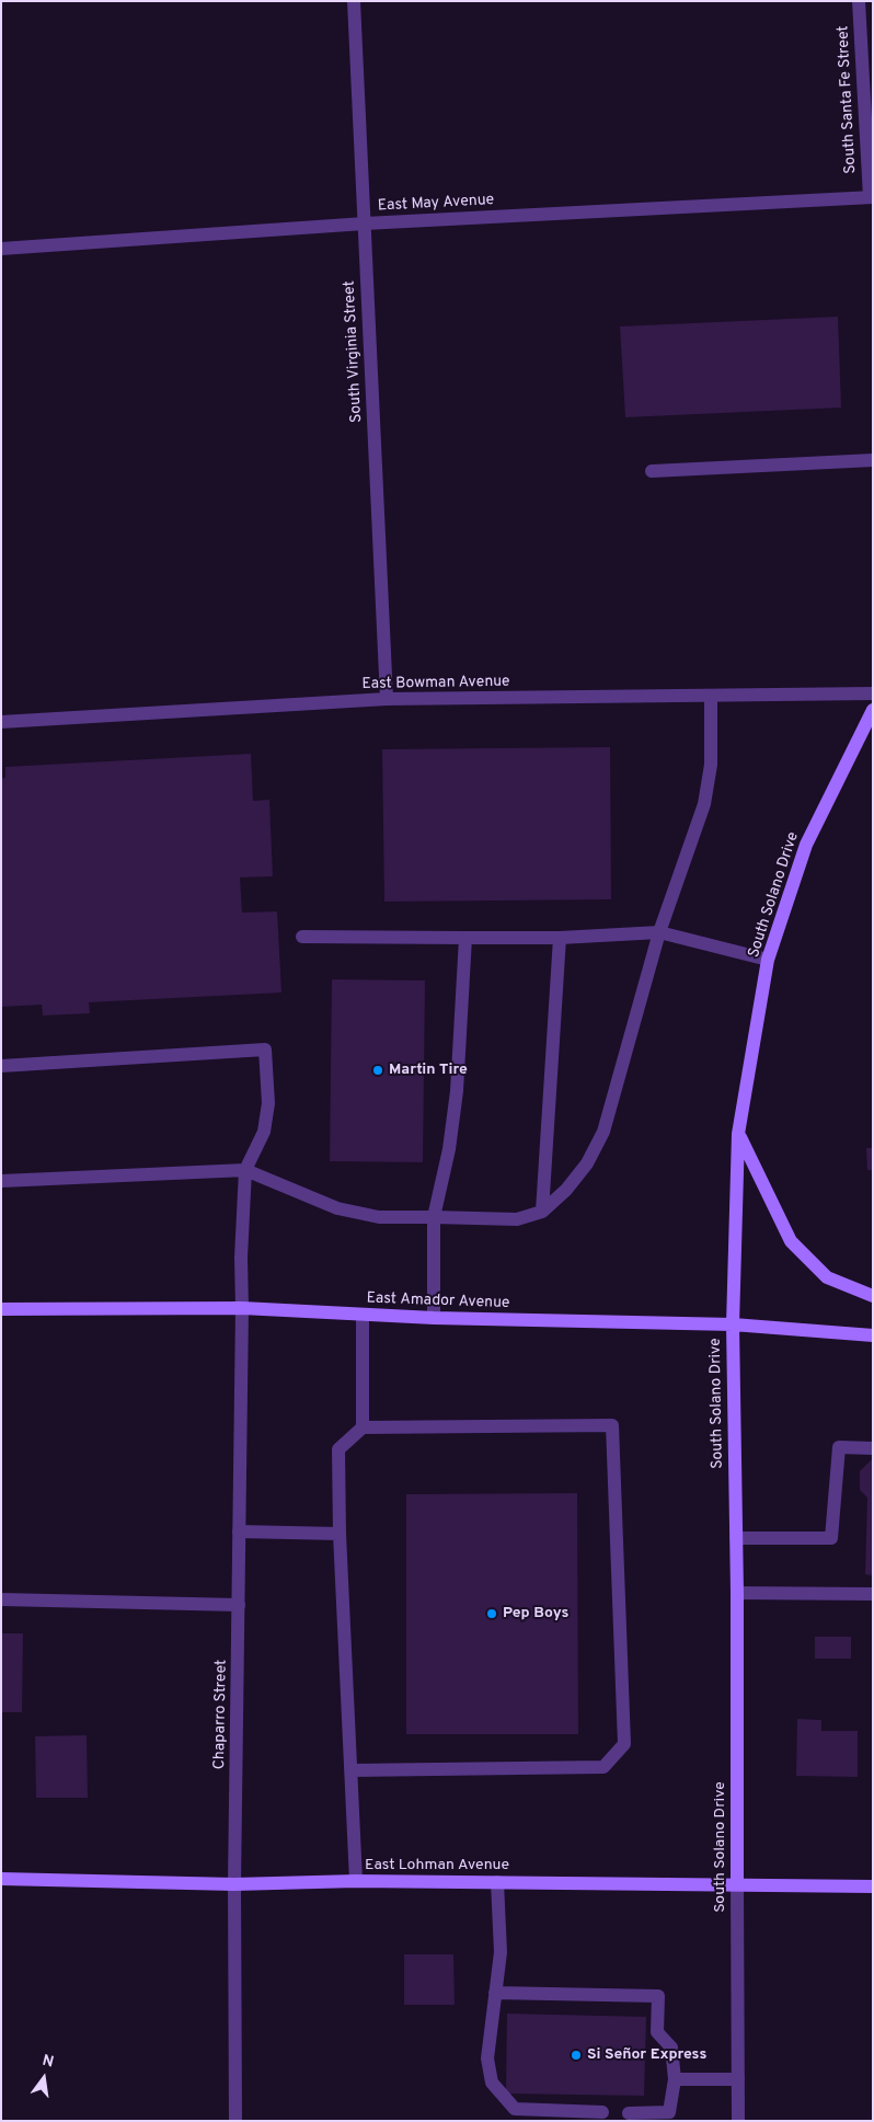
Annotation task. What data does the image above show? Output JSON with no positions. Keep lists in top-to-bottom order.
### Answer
{
  "streets": {
    "main road": ["South Solano Drive", "East Amador Avenue", "East Lohman Avenue"],
    "street": [
      "South Santa Fe Street",
      "East May Avenue",
      "South Virginia Street",
      "East Bowman Avenue",
      "Chaparro Street"
    ]
  },
  "crossings": [
    ["South Santa Fe Street", "East May Avenue"],
    ["East May Avenue", "South Virginia Street"],
    ["South Virginia Street", "East Bowman Avenue"],
    ["South Solano Drive", "East Amador Avenue"],
    ["South Solano Drive", "East Lohman Avenue"],
    ["East Amador Avenue", "Chaparro Street"],
    ["Chaparro Street", "East Lohman Avenue"]
  ],
  "places": ["Martin Tire", "Pep Boys", "Si Señor Express"],
  "north": "top"
}
